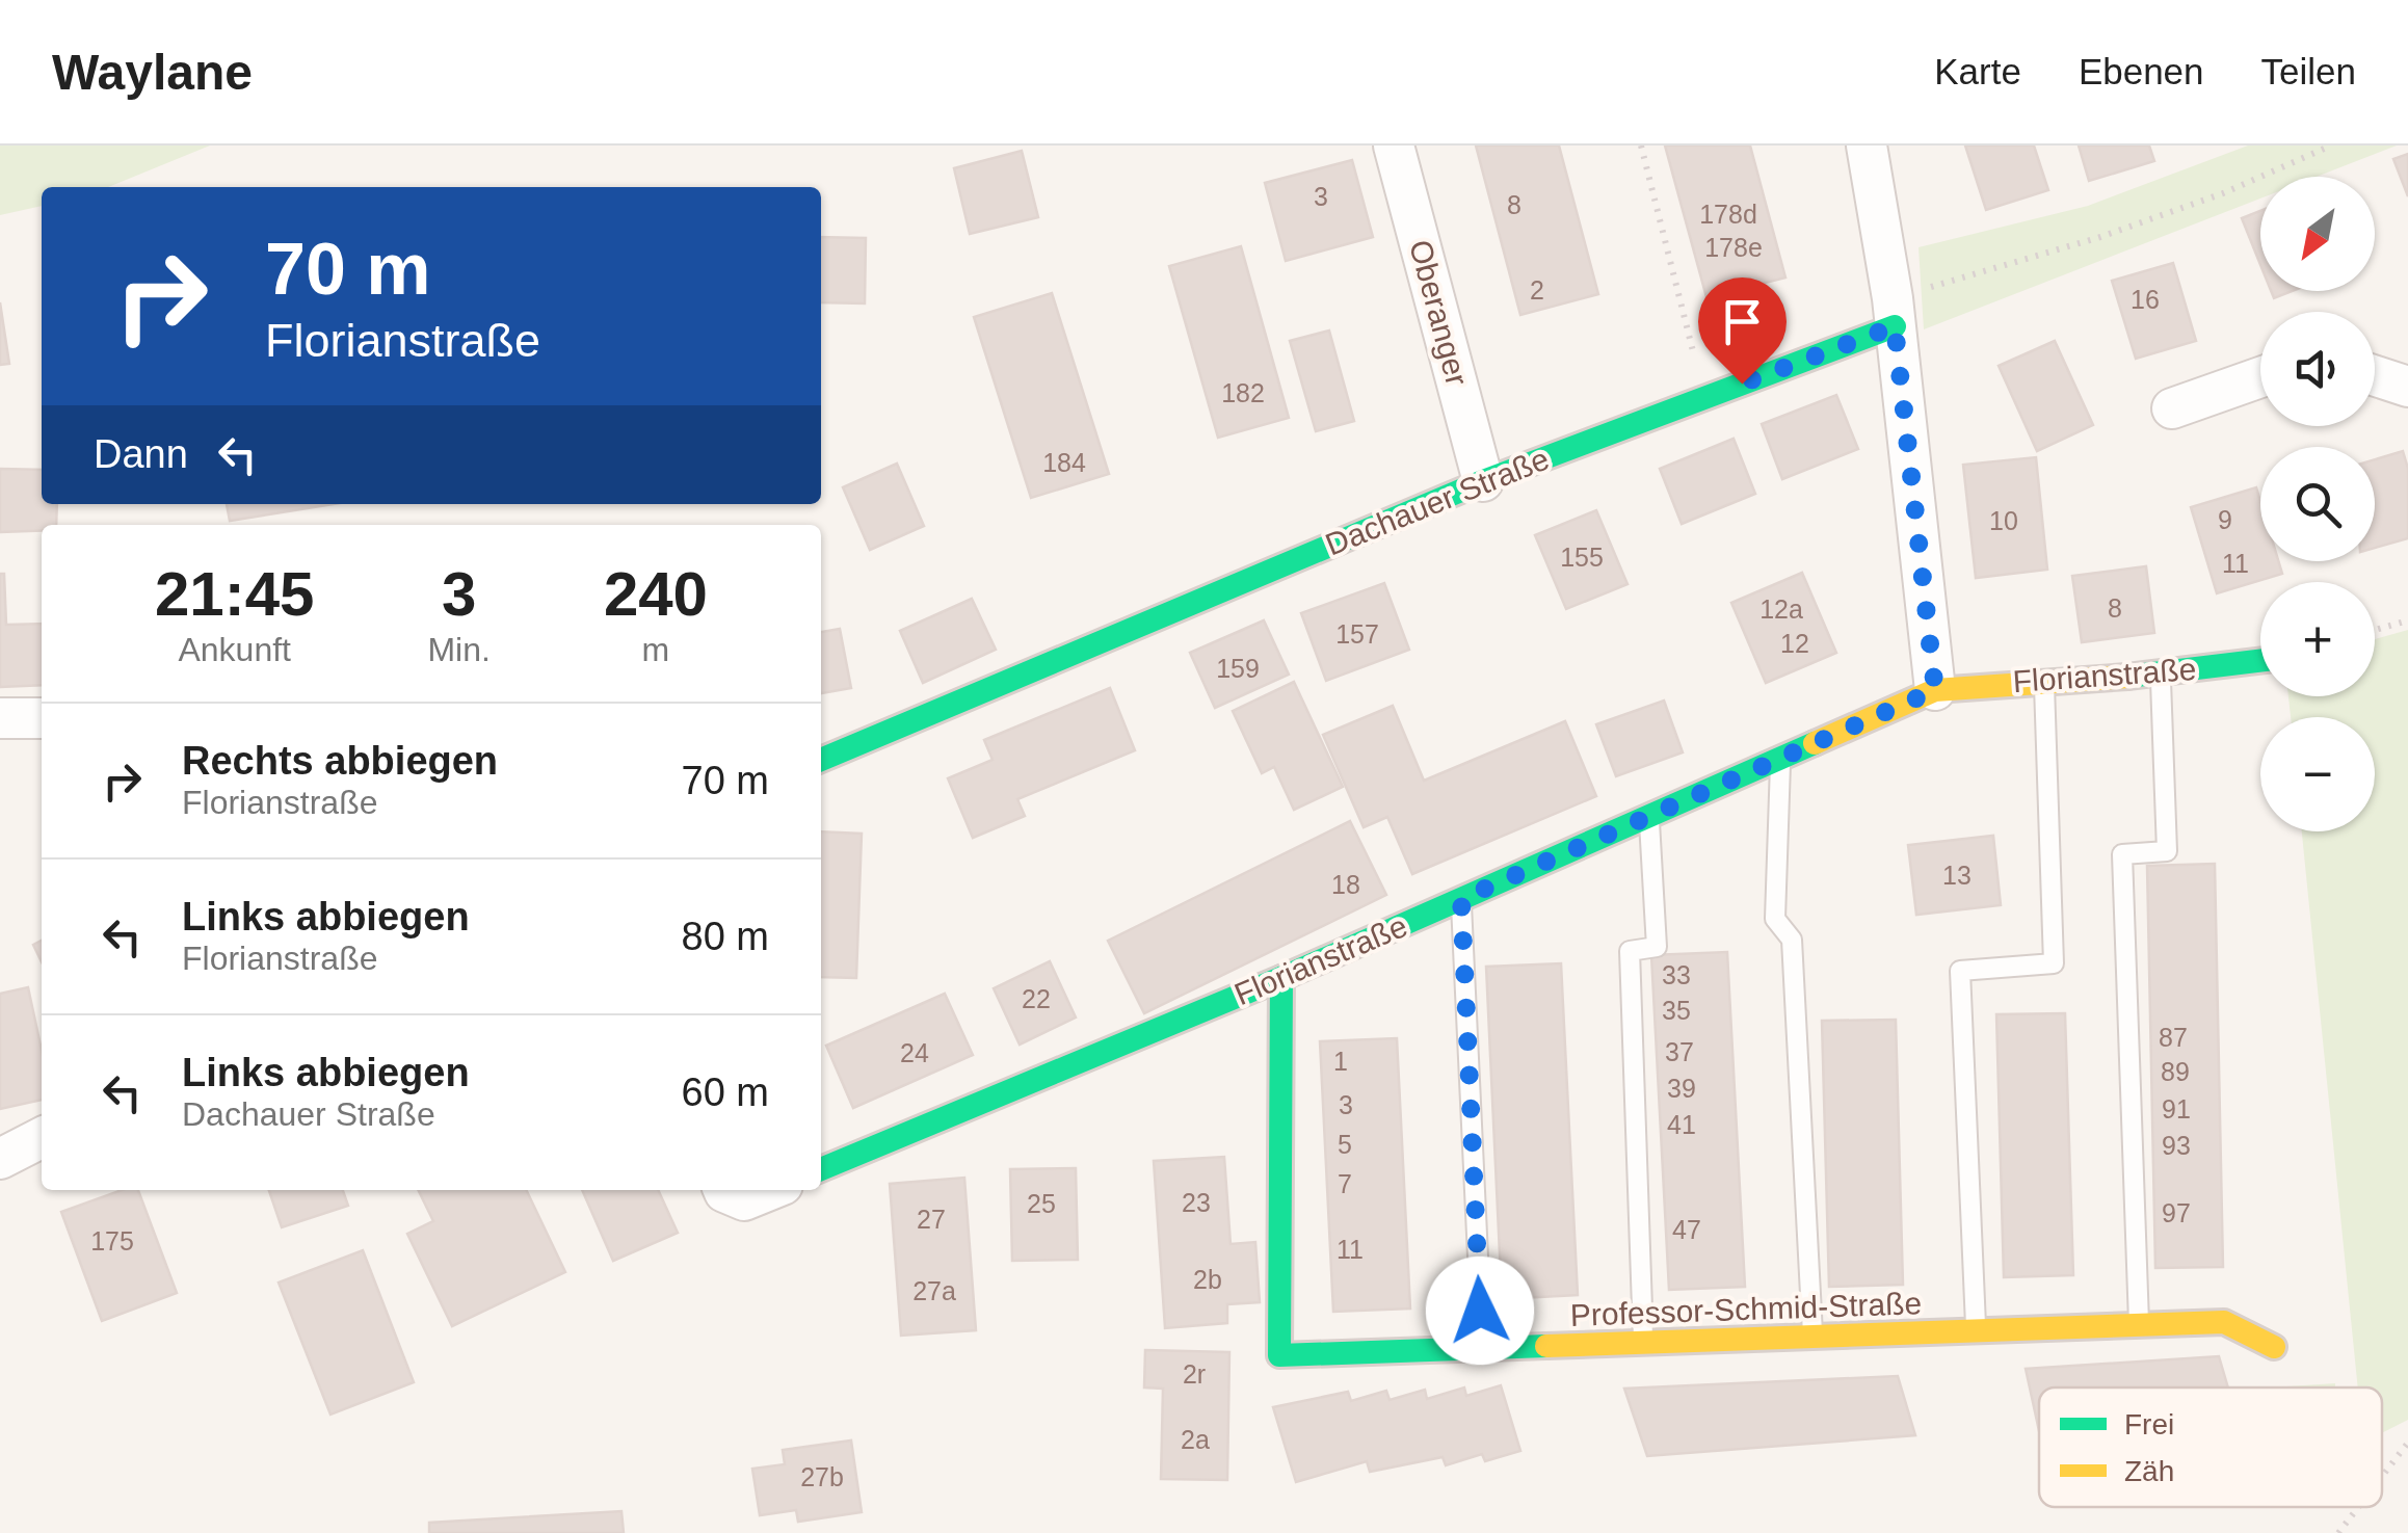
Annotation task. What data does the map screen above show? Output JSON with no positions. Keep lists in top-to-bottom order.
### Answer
{
  "streets": {
    "street": [
      "Oberanger",
      "Dachauer Straße",
      "Florianstraße",
      "Professor-Schmid-Straße"
    ]
  },
  "crossings": [
    ["Oberanger", "Dachauer Straße"],
    ["Florianstraße", "Professor-Schmid-Straße"]
  ],
  "house_numbers": [
    "3",
    "8",
    "178d",
    "178e",
    "2",
    "16",
    "182",
    "184",
    "9",
    "10",
    "155",
    "11",
    "8",
    "12a",
    "157",
    "12",
    "159",
    "13",
    "18",
    "33",
    "22",
    "35",
    "87",
    "37",
    "24",
    "1",
    "89",
    "39",
    "3",
    "91",
    "41",
    "5",
    "93",
    "7",
    "23",
    "25",
    "97",
    "27",
    "47",
    "175",
    "11",
    "2b",
    "27a",
    "2r",
    "2a",
    "27b"
  ],
  "legend": ["Frei", "Zäh"],
  "north": "bottom left",
  "page": {
    "header": "Waylane",
    "nav": ["Karte", "Ebenen", "Teilen"],
    "map_buttons": ["+", "−"],
    "turn": ["70 m", "Florianstraße"],
    "then": "Dann",
    "eta": [
      "21:45",
      "Ankunft",
      "3",
      "Min.",
      "240",
      "m"
    ],
    "list": [
      {
        "name": "Rechts abbiegen",
        "note": "Florianstraße",
        "value": "70 m"
      },
      {
        "name": "Links abbiegen",
        "note": "Florianstraße",
        "value": "80 m"
      },
      {
        "name": "Links abbiegen",
        "note": "Dachauer Straße",
        "value": "60 m"
      }
    ]
  }
}
